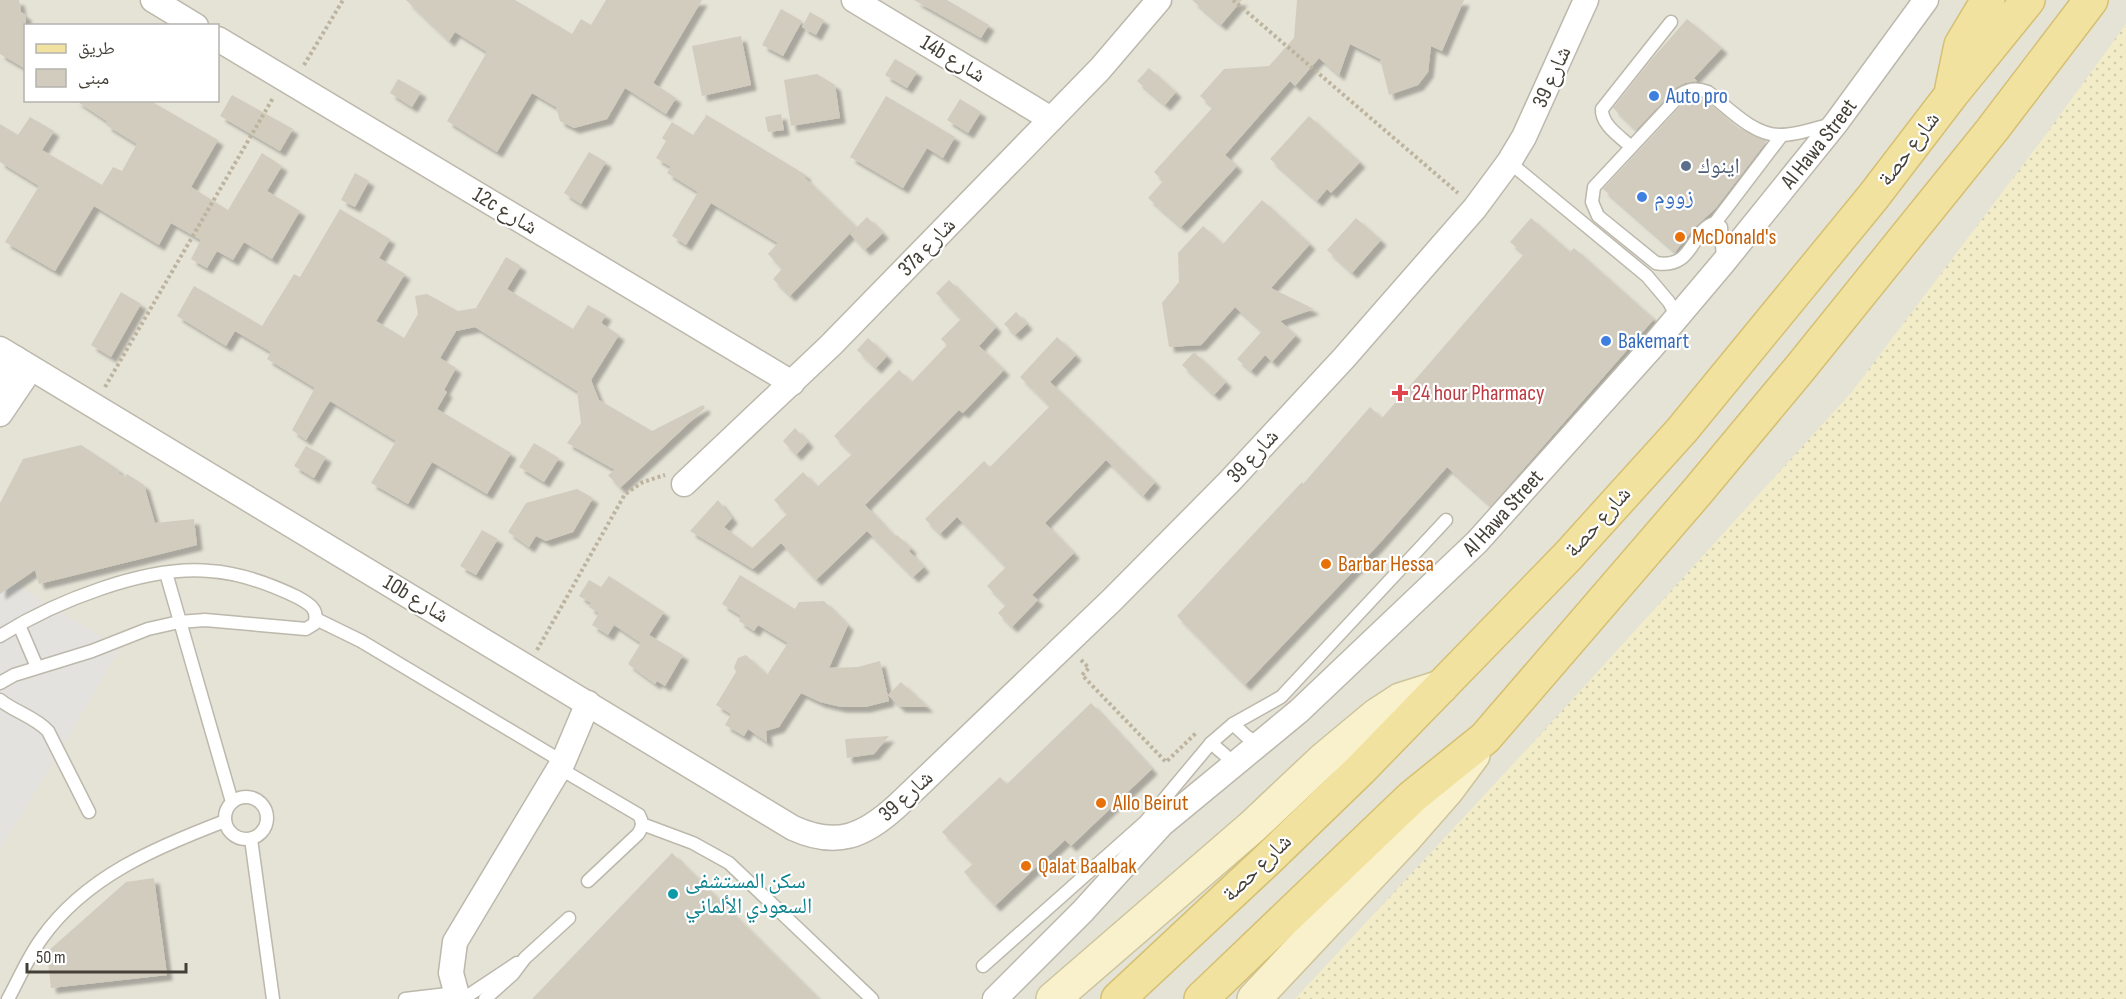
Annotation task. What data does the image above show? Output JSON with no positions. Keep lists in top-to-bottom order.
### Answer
{
  "streets": {
    "main road": ["شارع حصة"],
    "street": [
      "14b شارع",
      "شارع 39",
      "Al Hawa Street",
      "12c شارع",
      "37a شارع",
      "10b شارع"
    ]
  },
  "crossings": [
    ["14b شارع", "37a شارع"],
    ["شارع 39", "10b شارع"],
    ["12c شارع", "37a شارع"]
  ],
  "places": {
    "other": [
      "Auto pro",
      "اينوك",
      "زووم",
      "McDonald's",
      "Bakemart",
      "Barbar Hessa",
      "Allo Beirut",
      "Qalat Baalbak",
      "سكن المستشفى السعودي الألماني"
    ],
    "health": ["24 hour Pharmacy"]
  },
  "legend": ["طريق", "مبنى"],
  "scale_bar": "50 m"
}
